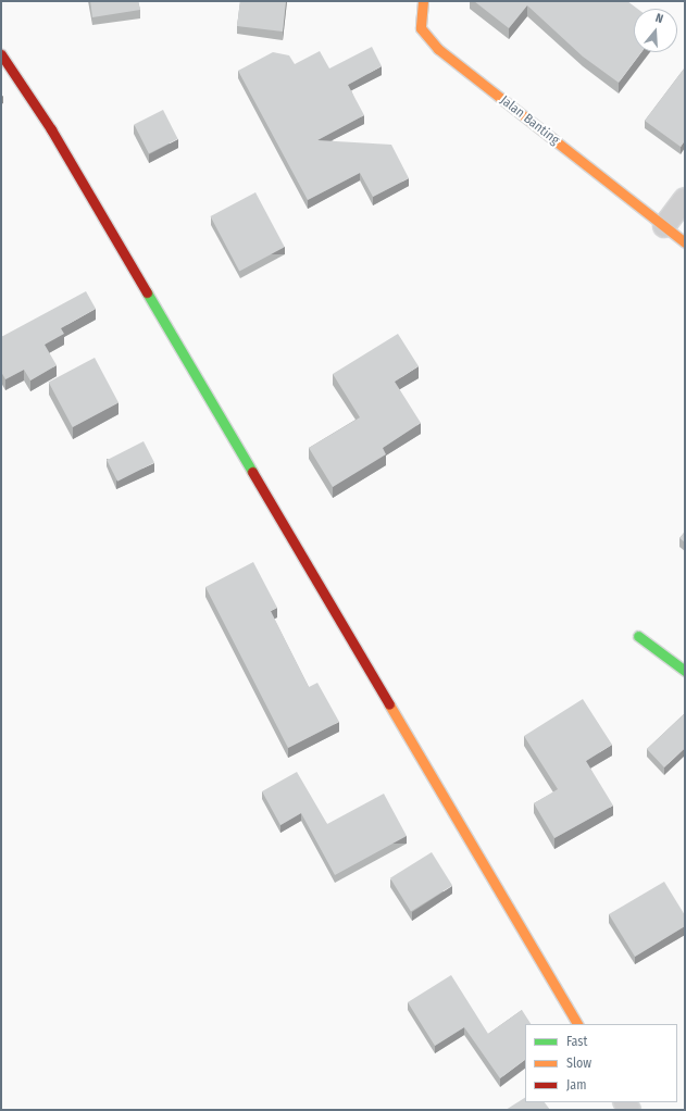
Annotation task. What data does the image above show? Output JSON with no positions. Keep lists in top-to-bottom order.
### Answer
{
  "streets": {
    "street": ["Jalan Banting"]
  },
  "legend": ["Fast", "Slow", "Jam"],
  "north": "top"
}
